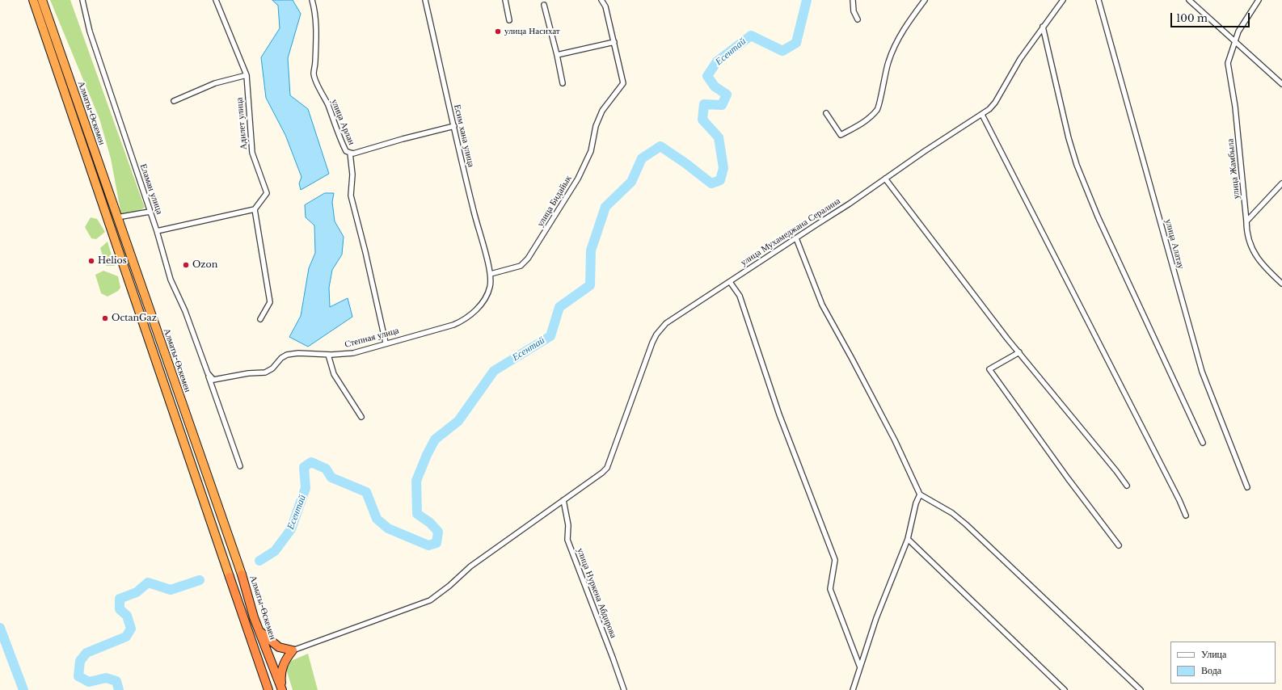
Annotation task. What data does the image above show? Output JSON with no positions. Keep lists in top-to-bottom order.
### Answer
{
  "streets": {
    "highway": ["Алматы-Өскемен"],
    "street": [
      "улица Арлан",
      "Адилет улица",
      "Есим хана улица",
      "улица Жамбыла",
      "Еламан улица",
      "улица Бидайык",
      "улица Мухамеджана Сералина",
      "улица Алатау",
      "Степная улица",
      "улица Нуркена Абдирова"
    ]
  },
  "crossings": [
    ["улица Арлан", "Степная улица"],
    ["Есим хана улица", "улица Бидайык"],
    ["Есим хана улица", "Степная улица"],
    ["Еламан улица", "Степная улица"],
    ["улица Бидайык", "Степная улица"],
    ["улица Мухамеджана Сералина", "улица Нуркена Абдирова"]
  ],
  "water": ["Есентай"],
  "places": [
    "улица Насихат",
    "Helios",
    "Ozon",
    "OctanGaz"
  ],
  "legend": ["Улица", "Вода"],
  "scale_bar": "100 m"
}
